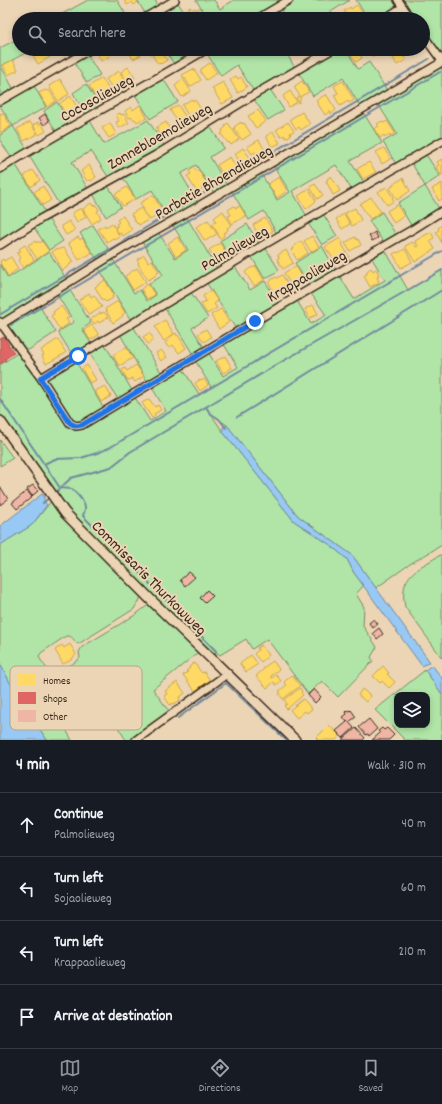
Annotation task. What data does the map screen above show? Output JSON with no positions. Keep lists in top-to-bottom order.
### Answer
{
  "streets": {
    "main road": ["Commissaris Thurkowweg"],
    "street": [
      "Cocosolieweg",
      "Zonnebloemolieweg",
      "Parbatie Bhoendieweg",
      "Palmolieweg",
      "Krappaolieweg"
    ]
  },
  "crossings": [
    ["Palmolieweg", "Krappaolieweg"]
  ],
  "legend": ["Homes", "Shops", "Other"],
  "page": {
    "search": "Search here",
    "heading": ["4 min", "Walk · 310 m"],
    "list": [
      ["Continue", "Palmolieweg", "40 m"],
      ["Turn left", "Sojaolieweg", "60 m"],
      ["Turn left", "Krappaolieweg", "210 m"],
      "Arrive at destination"
    ],
    "nav": ["Map", "Directions", "Saved"]
  }
}
